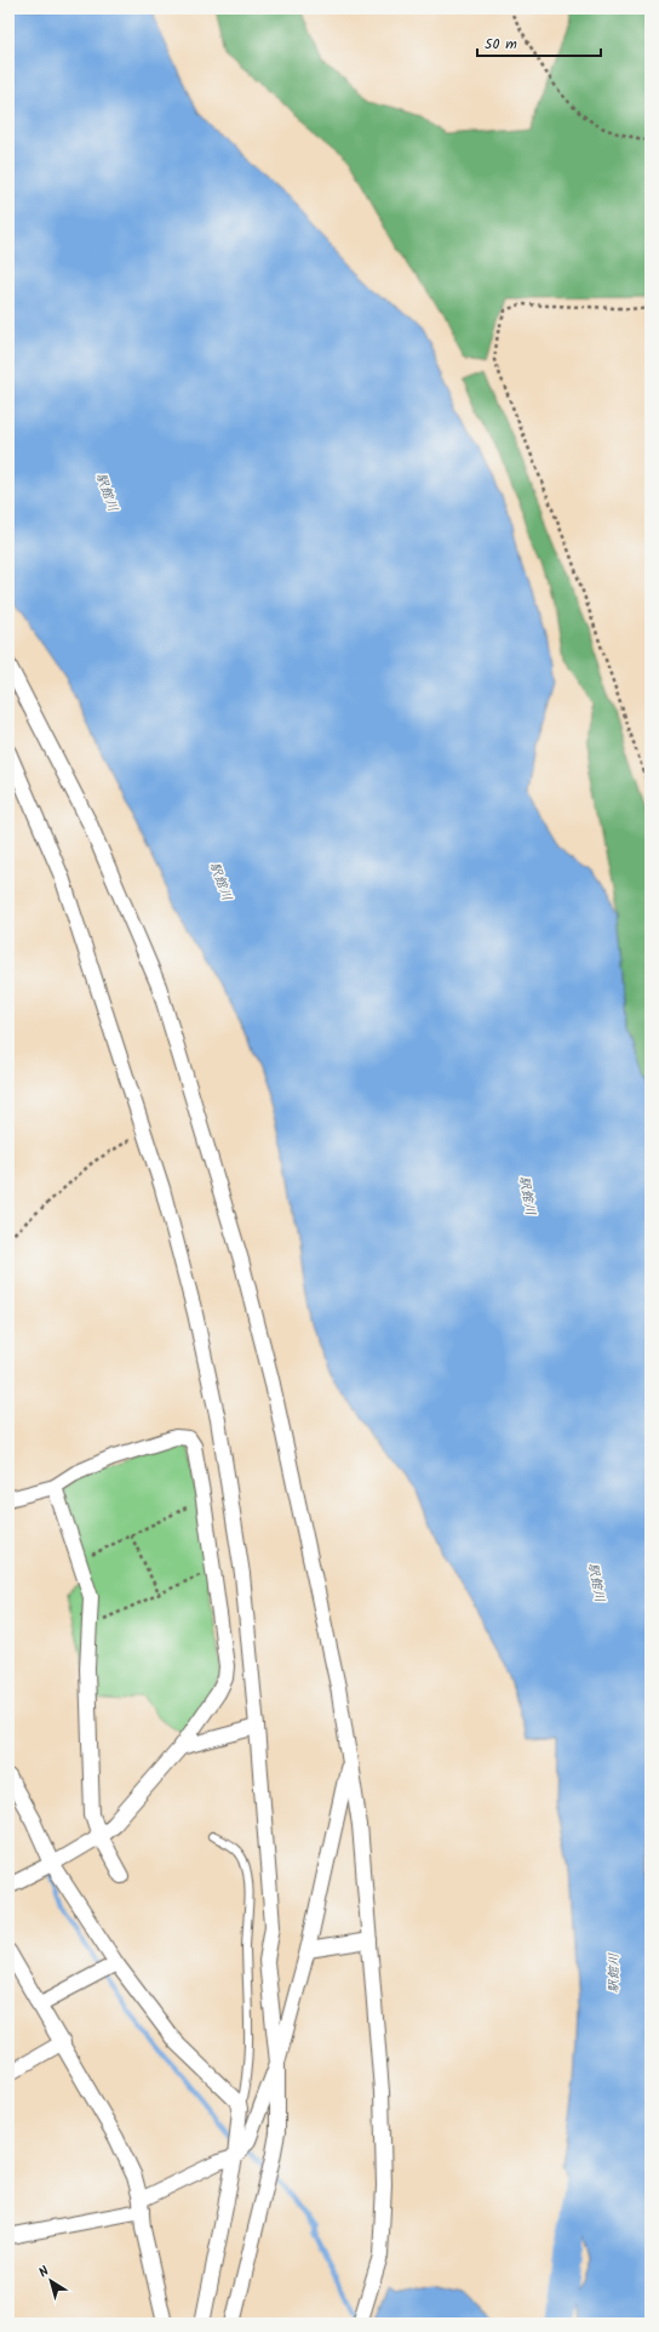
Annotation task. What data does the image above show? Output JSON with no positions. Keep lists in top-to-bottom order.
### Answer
{
  "water": ["駅館川"],
  "scale_bar": "50 m",
  "north": "top left"
}
